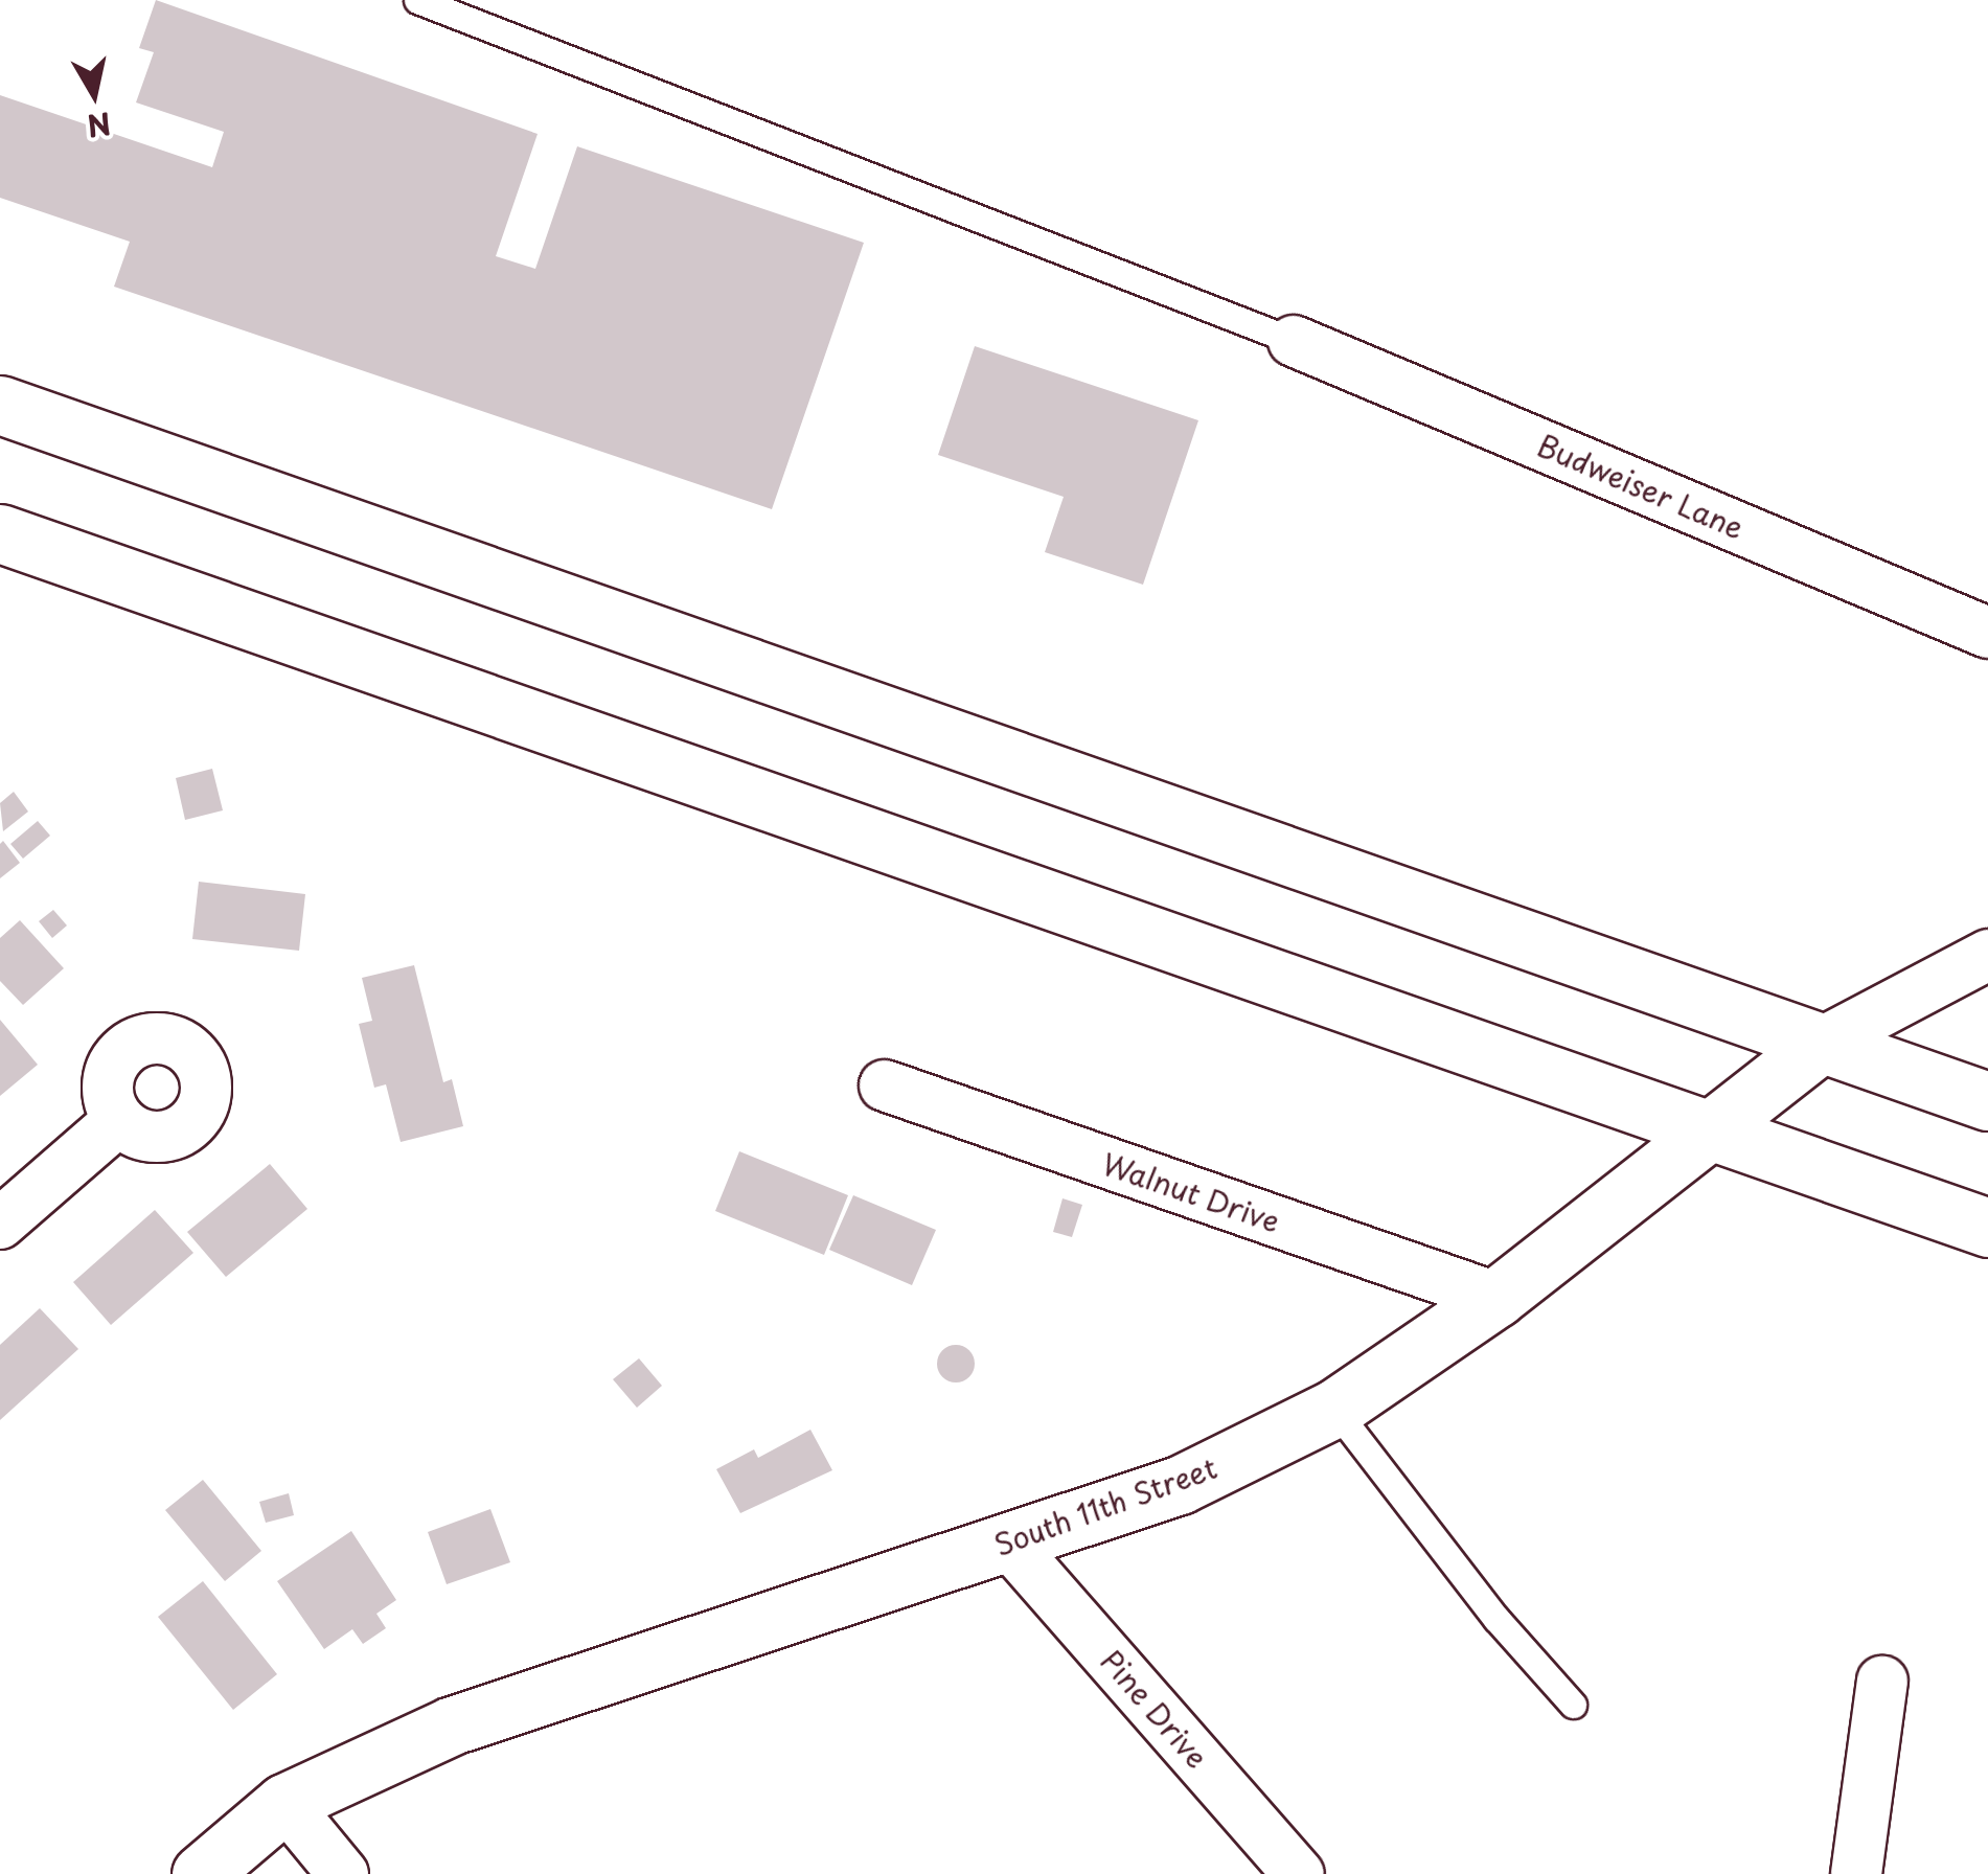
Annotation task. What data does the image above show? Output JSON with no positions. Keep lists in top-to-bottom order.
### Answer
{
  "streets": {
    "main road": ["South 11th Street"],
    "street": ["Budweiser Lane", "Walnut Drive", "Pine Drive"]
  },
  "crossings": [
    ["Walnut Drive", "South 11th Street"],
    ["South 11th Street", "Pine Drive"]
  ],
  "north": "bottom"
}
